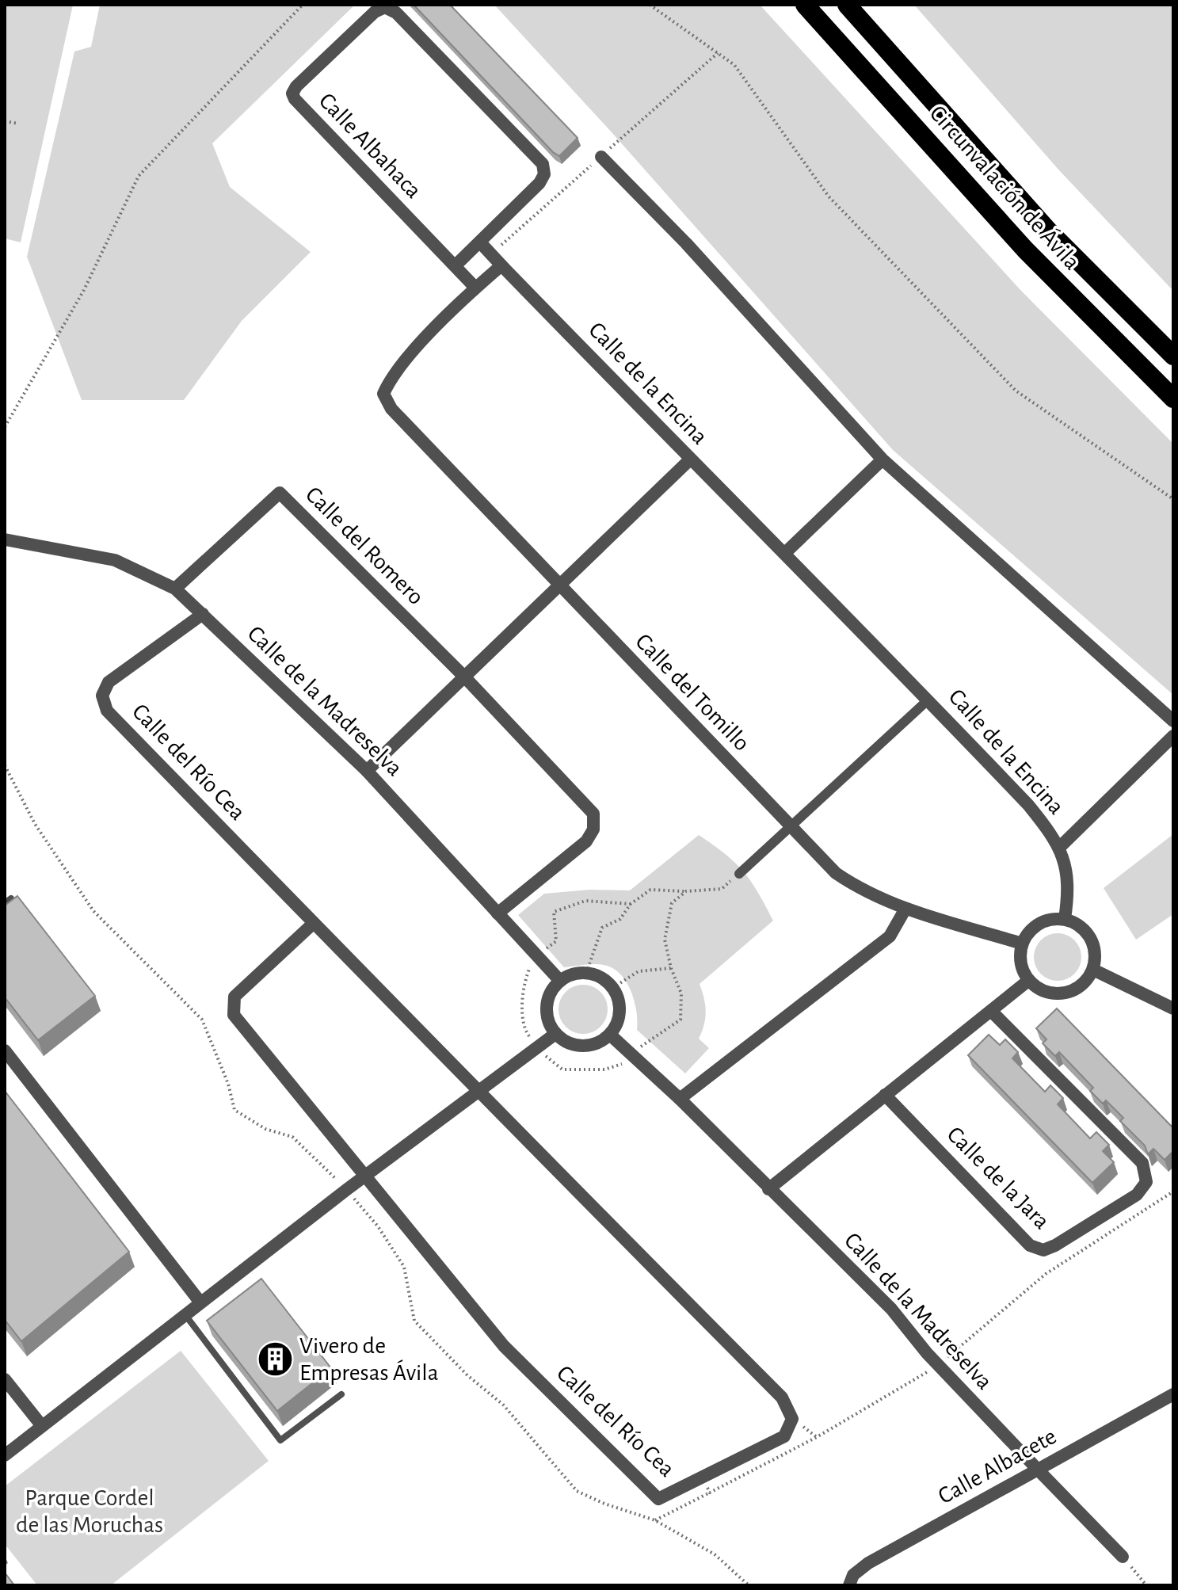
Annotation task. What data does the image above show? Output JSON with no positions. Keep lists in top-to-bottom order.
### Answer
{
  "streets": {
    "highway": ["Circunvalación de Ávila"],
    "street": [
      "Calle Albahaca",
      "Calle de la Encina",
      "Calle del Romero",
      "Calle del Tomillo",
      "Calle de la Madreselva",
      "Calle del Río Cea",
      "Calle de la Jara",
      "Calle Albacete"
    ]
  },
  "crossings": [
    ["Calle Albahaca", "Calle de la Encina"],
    ["Calle Albahaca", "Calle del Tomillo"],
    ["Calle de la Encina", "Calle del Tomillo"],
    ["Calle del Romero", "Calle de la Madreselva"],
    ["Calle de la Madreselva", "Calle del Río Cea"],
    ["Calle de la Madreselva", "Calle Albacete"]
  ],
  "parks": ["Parque Cordel de las Moruchas"],
  "places": {
    "building": ["Vivero de Empresas Ávila"]
  }
}
